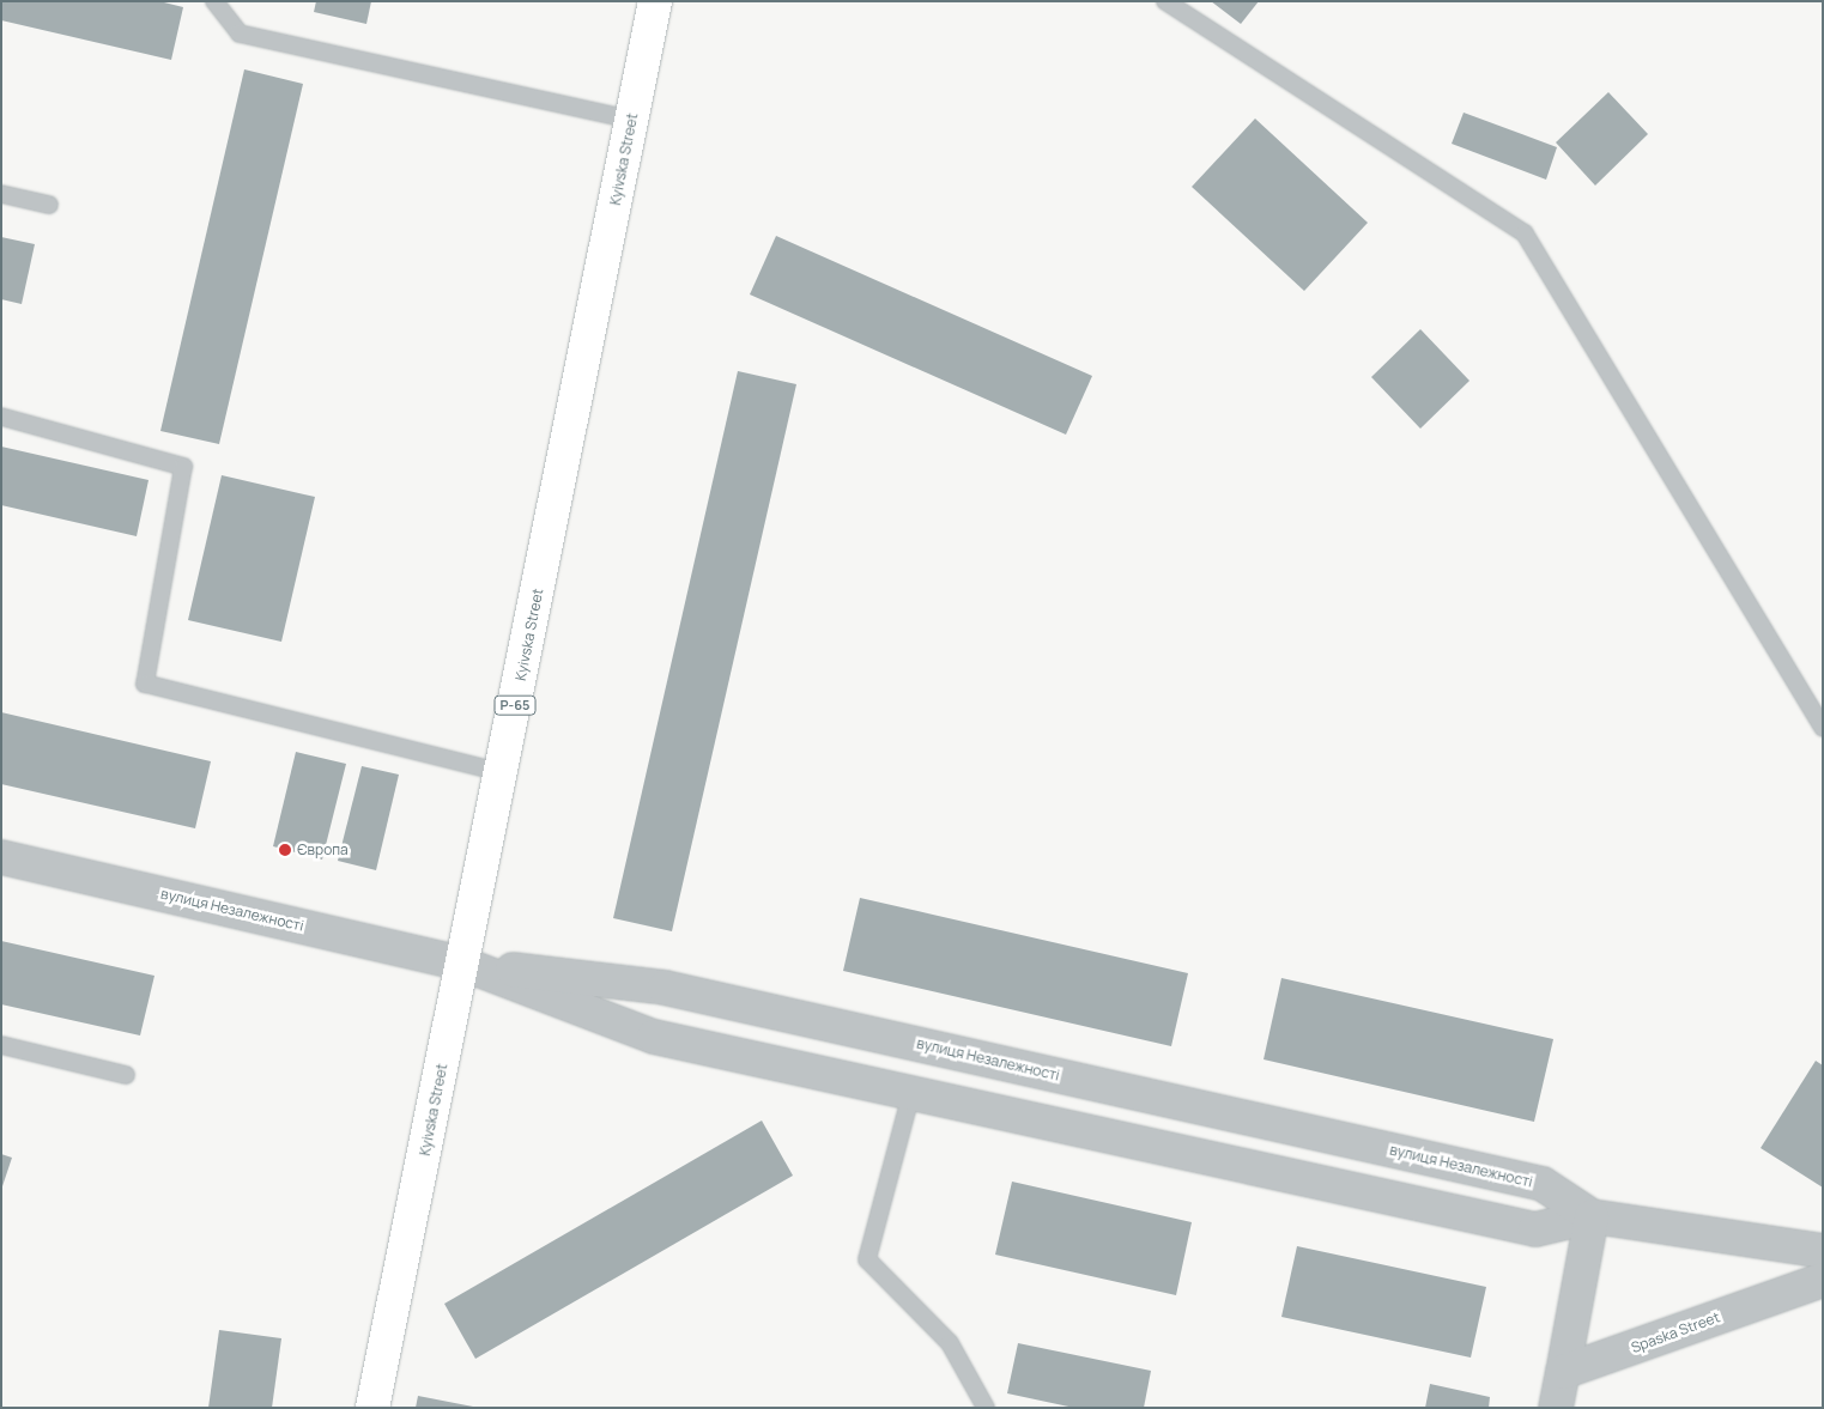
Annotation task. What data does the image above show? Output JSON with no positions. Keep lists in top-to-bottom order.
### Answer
{
  "streets": {
    "main road": ["Kyivska Street", "Р-65"],
    "street": ["вулиця Незалежності", "Spaska Street"]
  },
  "crossings": [
    ["Kyivska Street", "вулиця Незалежності"]
  ],
  "places": ["Європа"]
}
